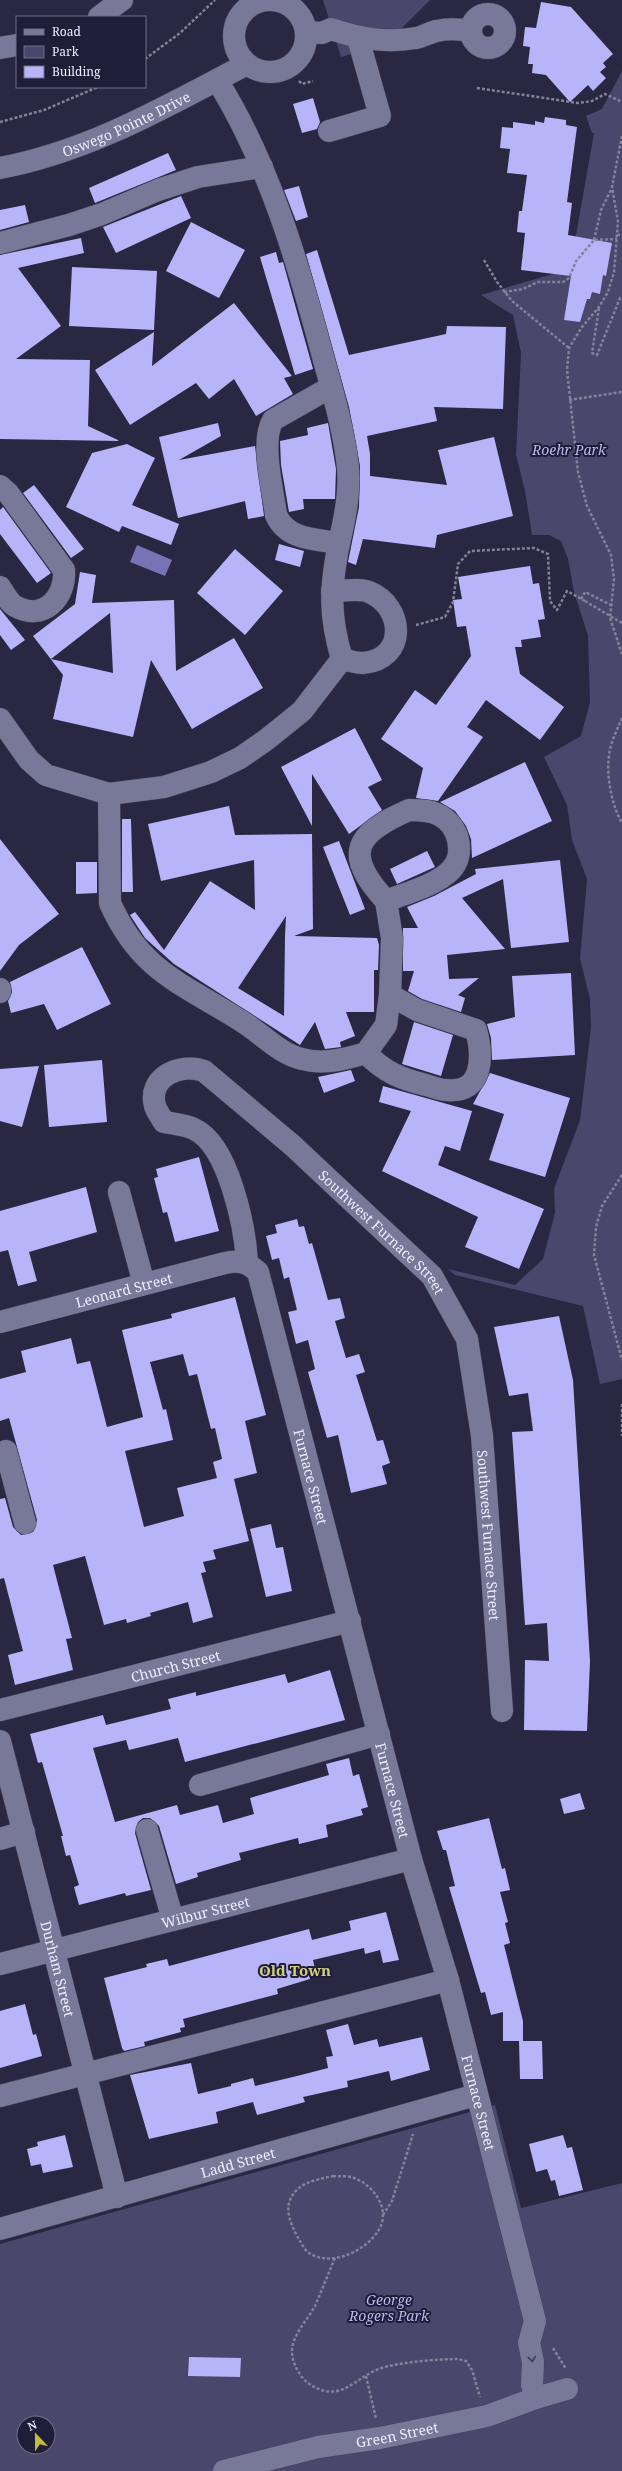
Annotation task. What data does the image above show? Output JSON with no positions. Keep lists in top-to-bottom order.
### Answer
{
  "streets": {
    "street": [
      "Oswego Pointe Drive",
      "Southwest Furnace Street",
      "Leonard Street",
      "Furnace Street",
      "Church Street",
      "Wilbur Street",
      "Durham Street",
      "Ladd Street",
      "Green Street"
    ]
  },
  "crossings": [
    ["Southwest Furnace Street", "Leonard Street"],
    ["Southwest Furnace Street", "Furnace Street"],
    ["Leonard Street", "Furnace Street"],
    ["Furnace Street", "Church Street"],
    ["Furnace Street", "Wilbur Street"],
    ["Furnace Street", "Ladd Street"],
    ["Wilbur Street", "Durham Street"],
    ["Durham Street", "Ladd Street"]
  ],
  "districts": ["Old Town"],
  "parks": ["Roehr Park", "George Rogers Park"],
  "legend": ["Road", "Park", "Building"],
  "north": "top"
}
